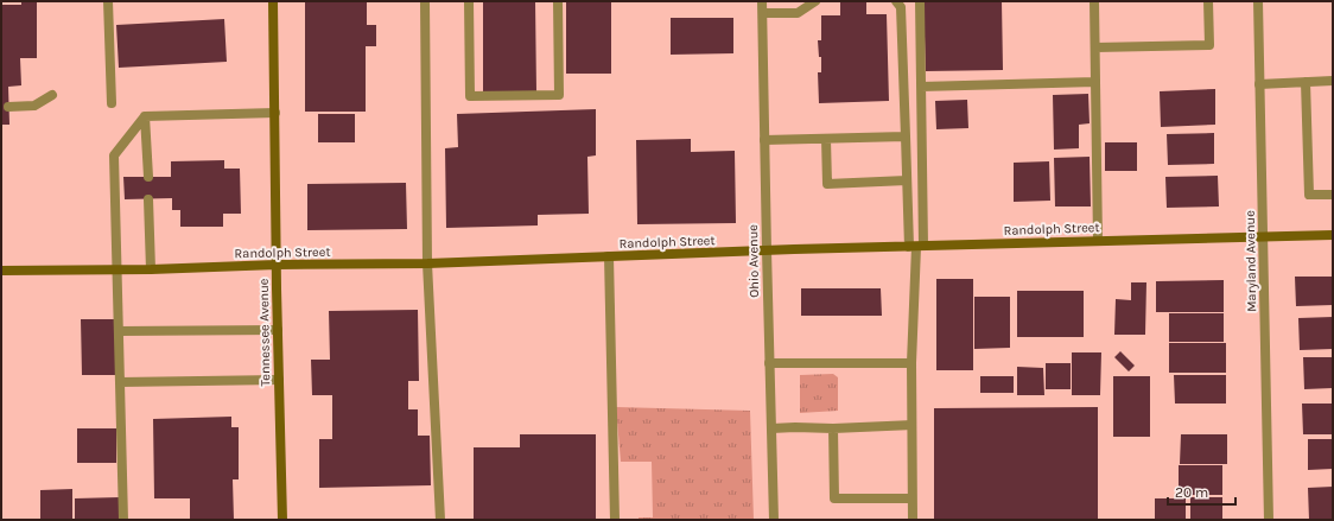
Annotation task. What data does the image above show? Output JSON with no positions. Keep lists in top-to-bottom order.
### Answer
{
  "streets": {
    "main road": ["Randolph Street", "Tennessee Avenue"],
    "street": ["Ohio Avenue", "Maryland Avenue"]
  },
  "crossings": [
    ["Randolph Street", "Ohio Avenue"],
    ["Randolph Street", "Maryland Avenue"],
    ["Randolph Street", "Tennessee Avenue"]
  ],
  "scale_bar": "20 m"
}
